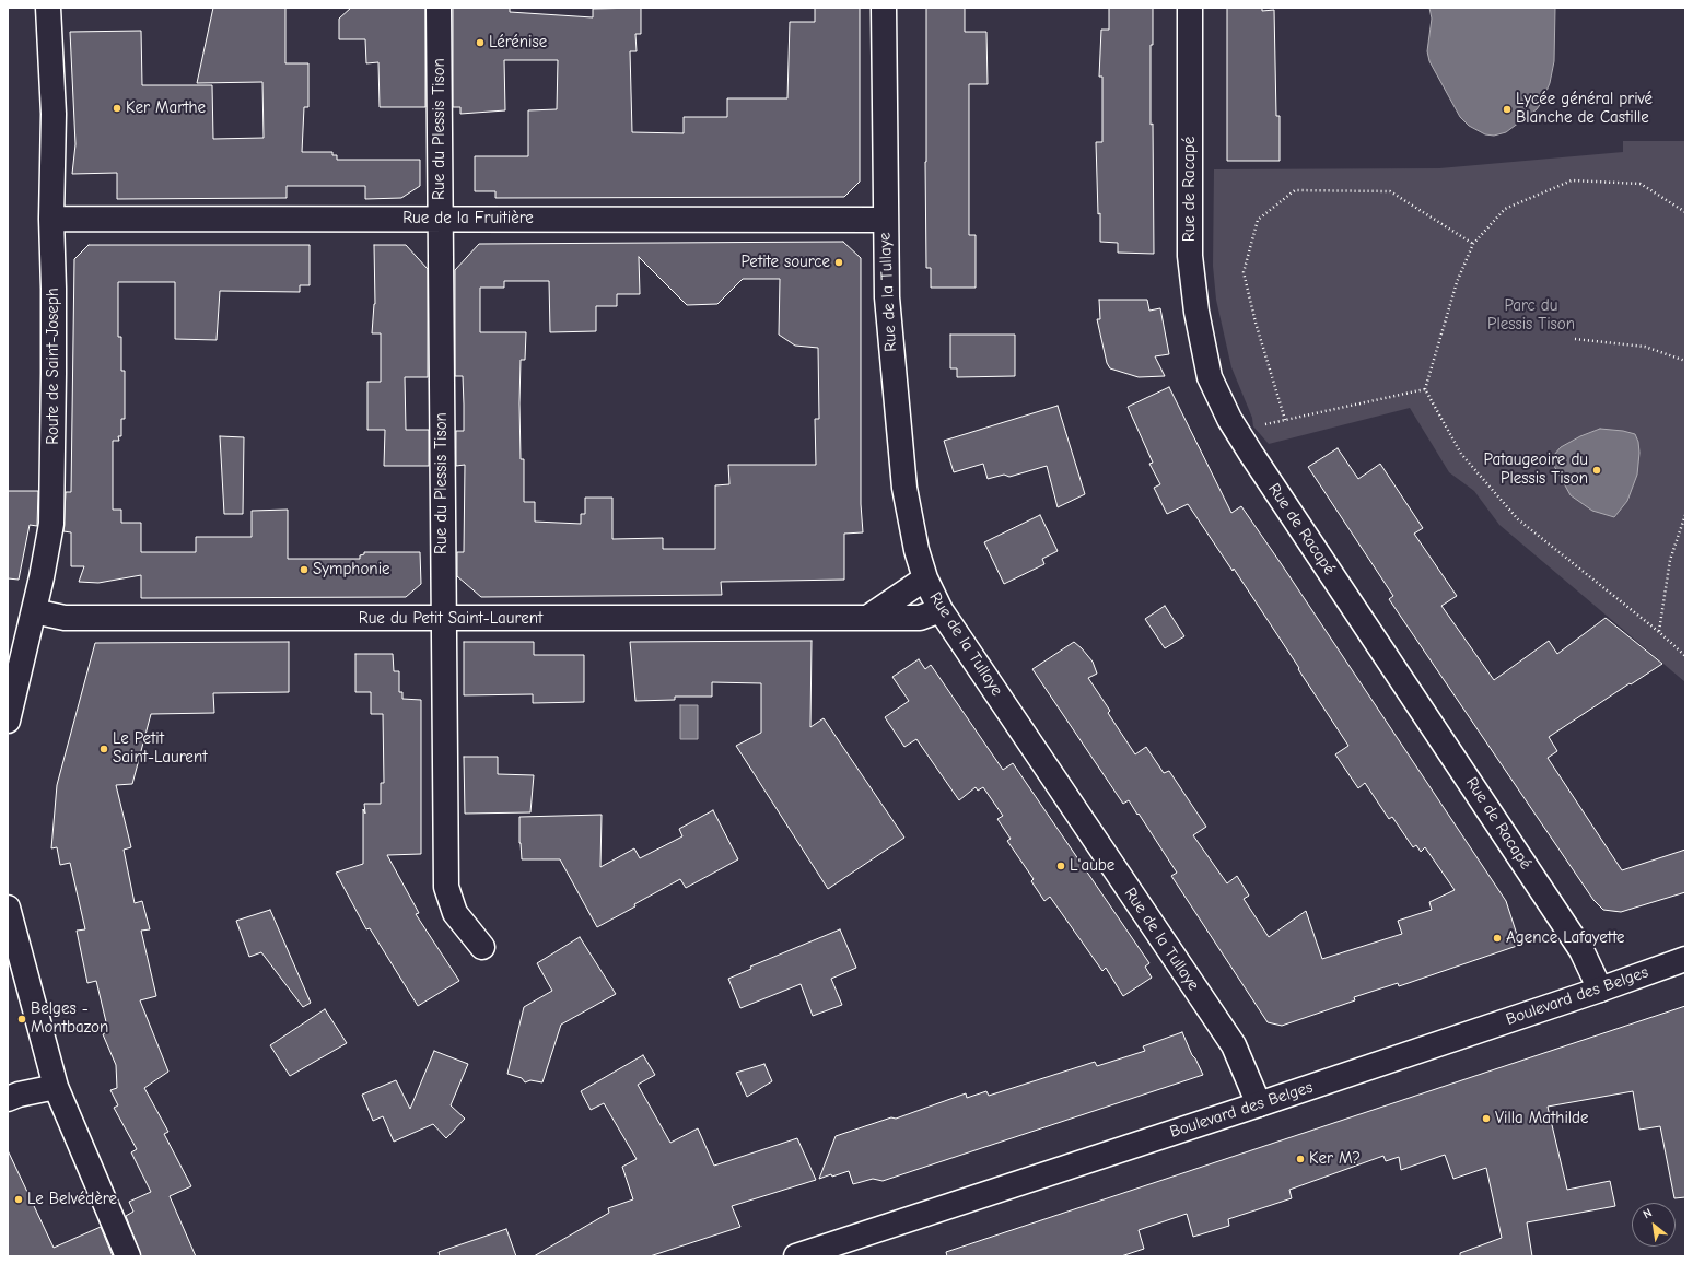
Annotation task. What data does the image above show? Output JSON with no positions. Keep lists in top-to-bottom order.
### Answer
{
  "streets": {
    "street": [
      "Rue du Plessis Tison",
      "Rue de Racapé",
      "Rue de la Fruitière",
      "Rue de la Tullaye",
      "Route de Saint-Joseph",
      "Rue du Petit Saint-Laurent",
      "Boulevard des Belges"
    ]
  },
  "crossings": [
    ["Rue du Plessis Tison", "Rue de la Fruitière"],
    ["Rue du Plessis Tison", "Rue du Petit Saint-Laurent"],
    ["Rue de Racapé", "Boulevard des Belges"],
    ["Rue de la Fruitière", "Rue de la Tullaye"],
    ["Rue de la Fruitière", "Route de Saint-Joseph"],
    ["Rue de la Tullaye", "Rue du Petit Saint-Laurent"],
    ["Rue de la Tullaye", "Boulevard des Belges"],
    ["Route de Saint-Joseph", "Rue du Petit Saint-Laurent"]
  ],
  "parks": ["Parc du Plessis Tison"],
  "places": [
    "Lérénise",
    "Ker Marthe",
    "Lycée général privé Blanche de Castille",
    "Petite source",
    "Pataugeoire du Plessis Tison",
    "Symphonie",
    "Le Petit Saint-Laurent",
    "L'aube",
    "Agence Lafayette",
    "Belges - Montbazon",
    "Villa Mathilde",
    "Ker M?",
    "Le Belvédère"
  ],
  "north": "top left"
}
